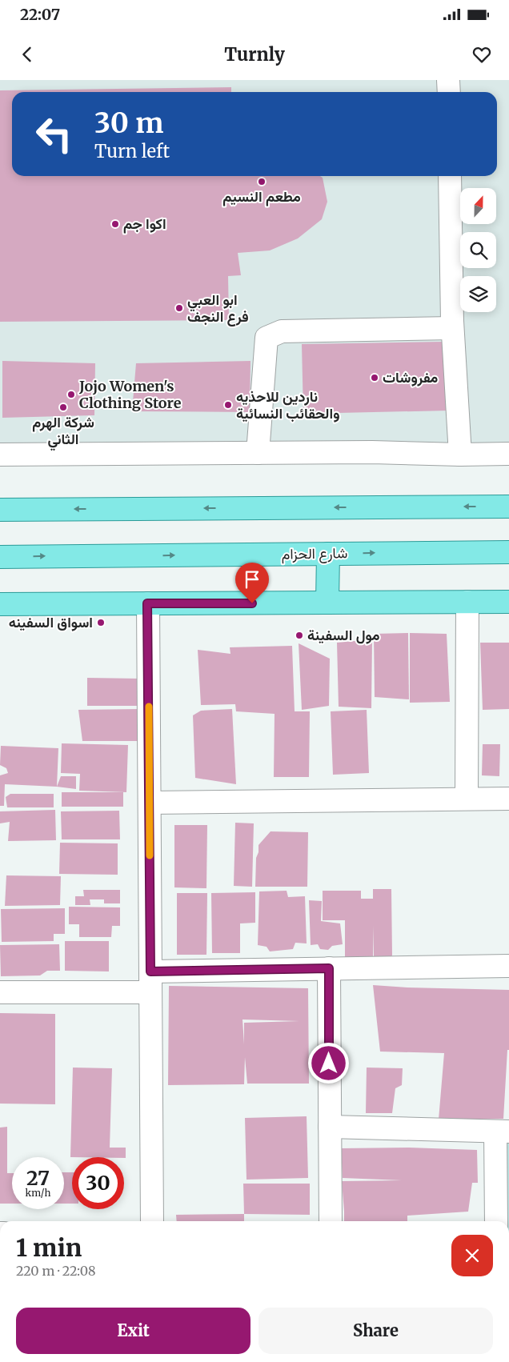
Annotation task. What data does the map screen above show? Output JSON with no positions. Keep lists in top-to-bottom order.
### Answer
{
  "streets": {
    "main road": ["شارع الحزام"]
  },
  "places": [
    "مطعم النسيم",
    "اكوا جم",
    "ابو العبي فرع النجف",
    "مفروشات",
    "Jojo Women's Clothing Store",
    "ناردين للاحذيه والحقائب النسائية",
    "شركة الهرم الثاني",
    "اسواق السفينه",
    "مول السفينة"
  ],
  "north": "top",
  "page": {
    "status": "22:07",
    "header": "Turnly",
    "turn": ["30 m", "Turn left"],
    "speed": "27 km/h",
    "limit": "30",
    "heading": ["1 min", "220 m · 22:08"],
    "buttons": ["Exit", "Share"]
  }
}
